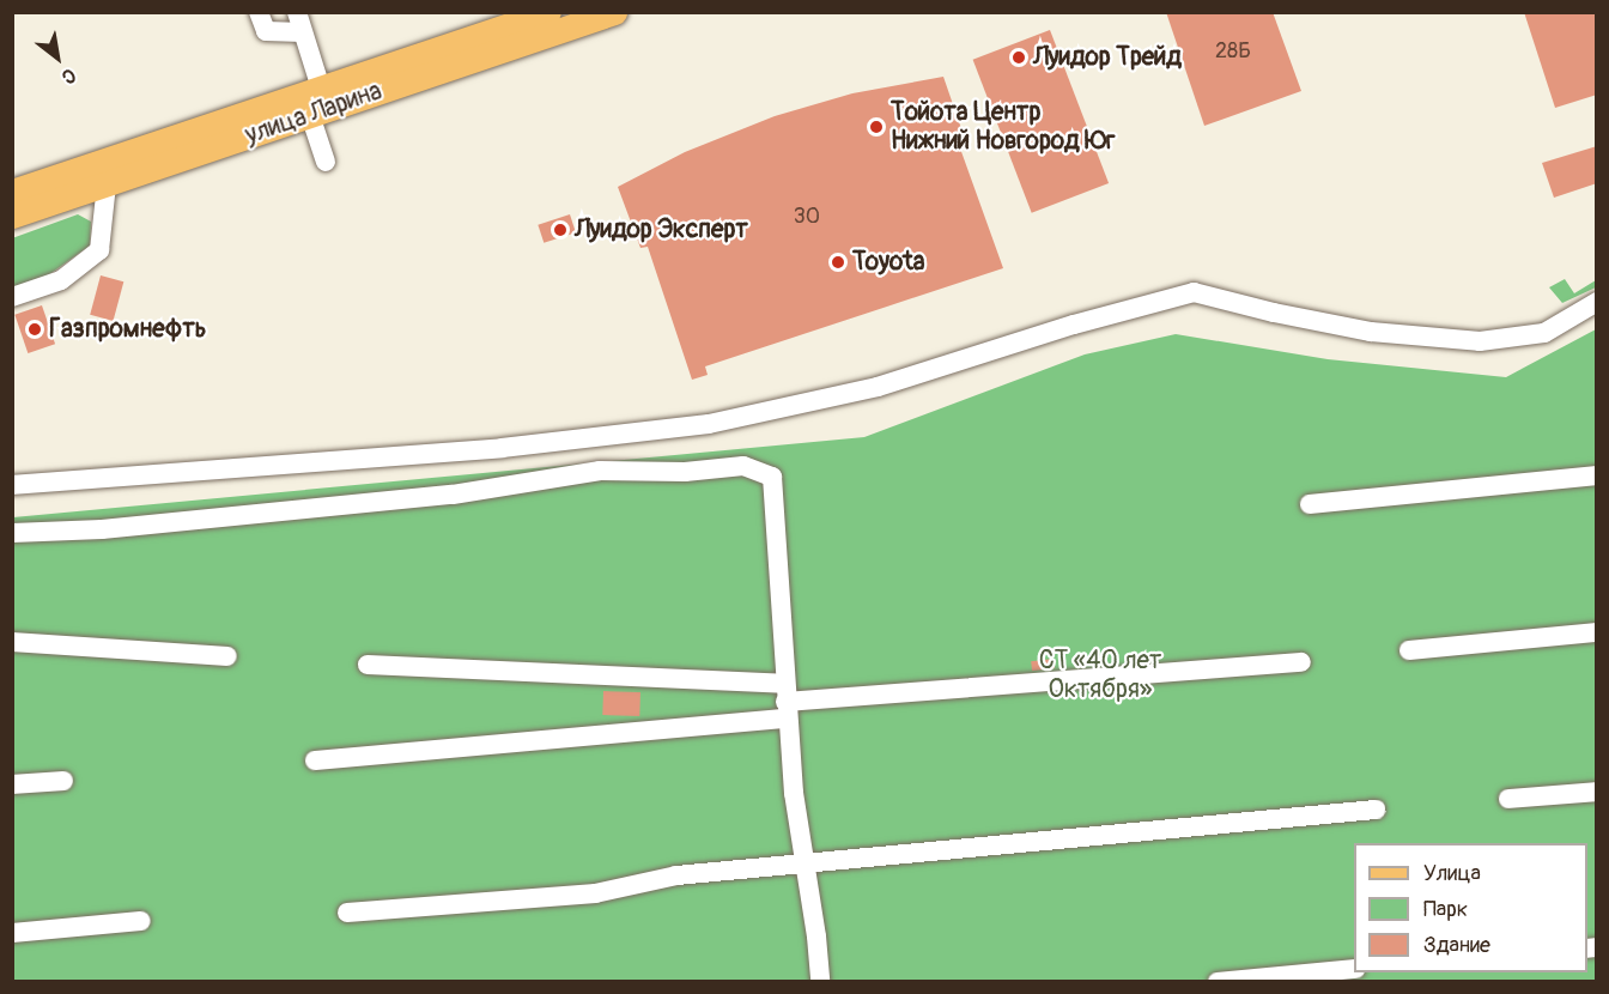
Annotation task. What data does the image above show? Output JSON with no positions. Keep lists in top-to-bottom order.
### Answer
{
  "streets": {
    "main road": ["улица Ларина"]
  },
  "parks": ["СТ «40 лет Октября»"],
  "places": [
    "Луидор Трейд",
    "Тойота Центр Нижний Новгород Юг",
    "Луидор Эксперт",
    "Toyota",
    "Газпромнефть"
  ],
  "house_numbers": ["28Б", "30"],
  "legend": ["Улица", "Парк", "Здание"],
  "north": "bottom right"
}
